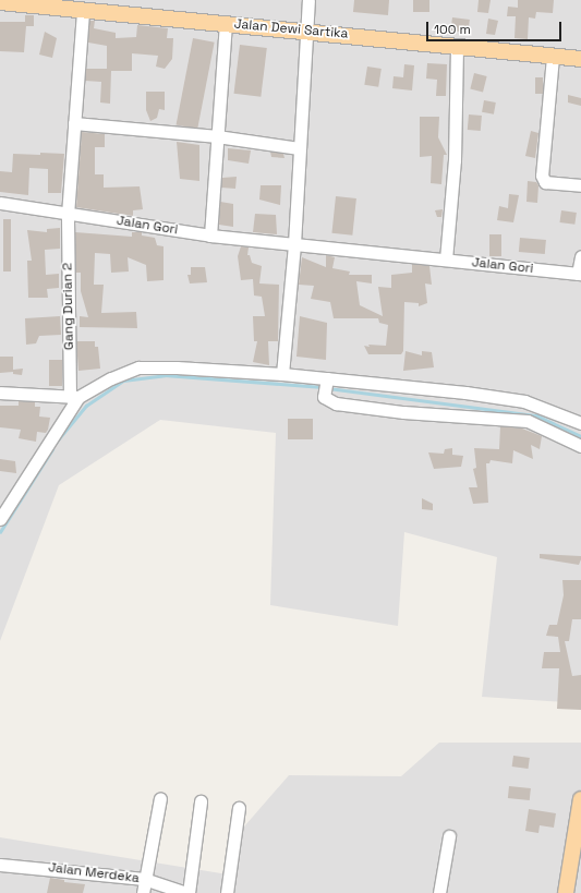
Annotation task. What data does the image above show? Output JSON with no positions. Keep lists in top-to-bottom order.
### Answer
{
  "streets": {
    "main road": ["Jalan Dewi Sartika"],
    "street": ["Jalan Gori", "Gang Durian 2", "Jalan Merdeka"]
  },
  "crossings": [
    ["Jalan Dewi Sartika", "Gang Durian 2"],
    ["Jalan Gori", "Gang Durian 2"]
  ],
  "scale_bar": "100 m"
}
